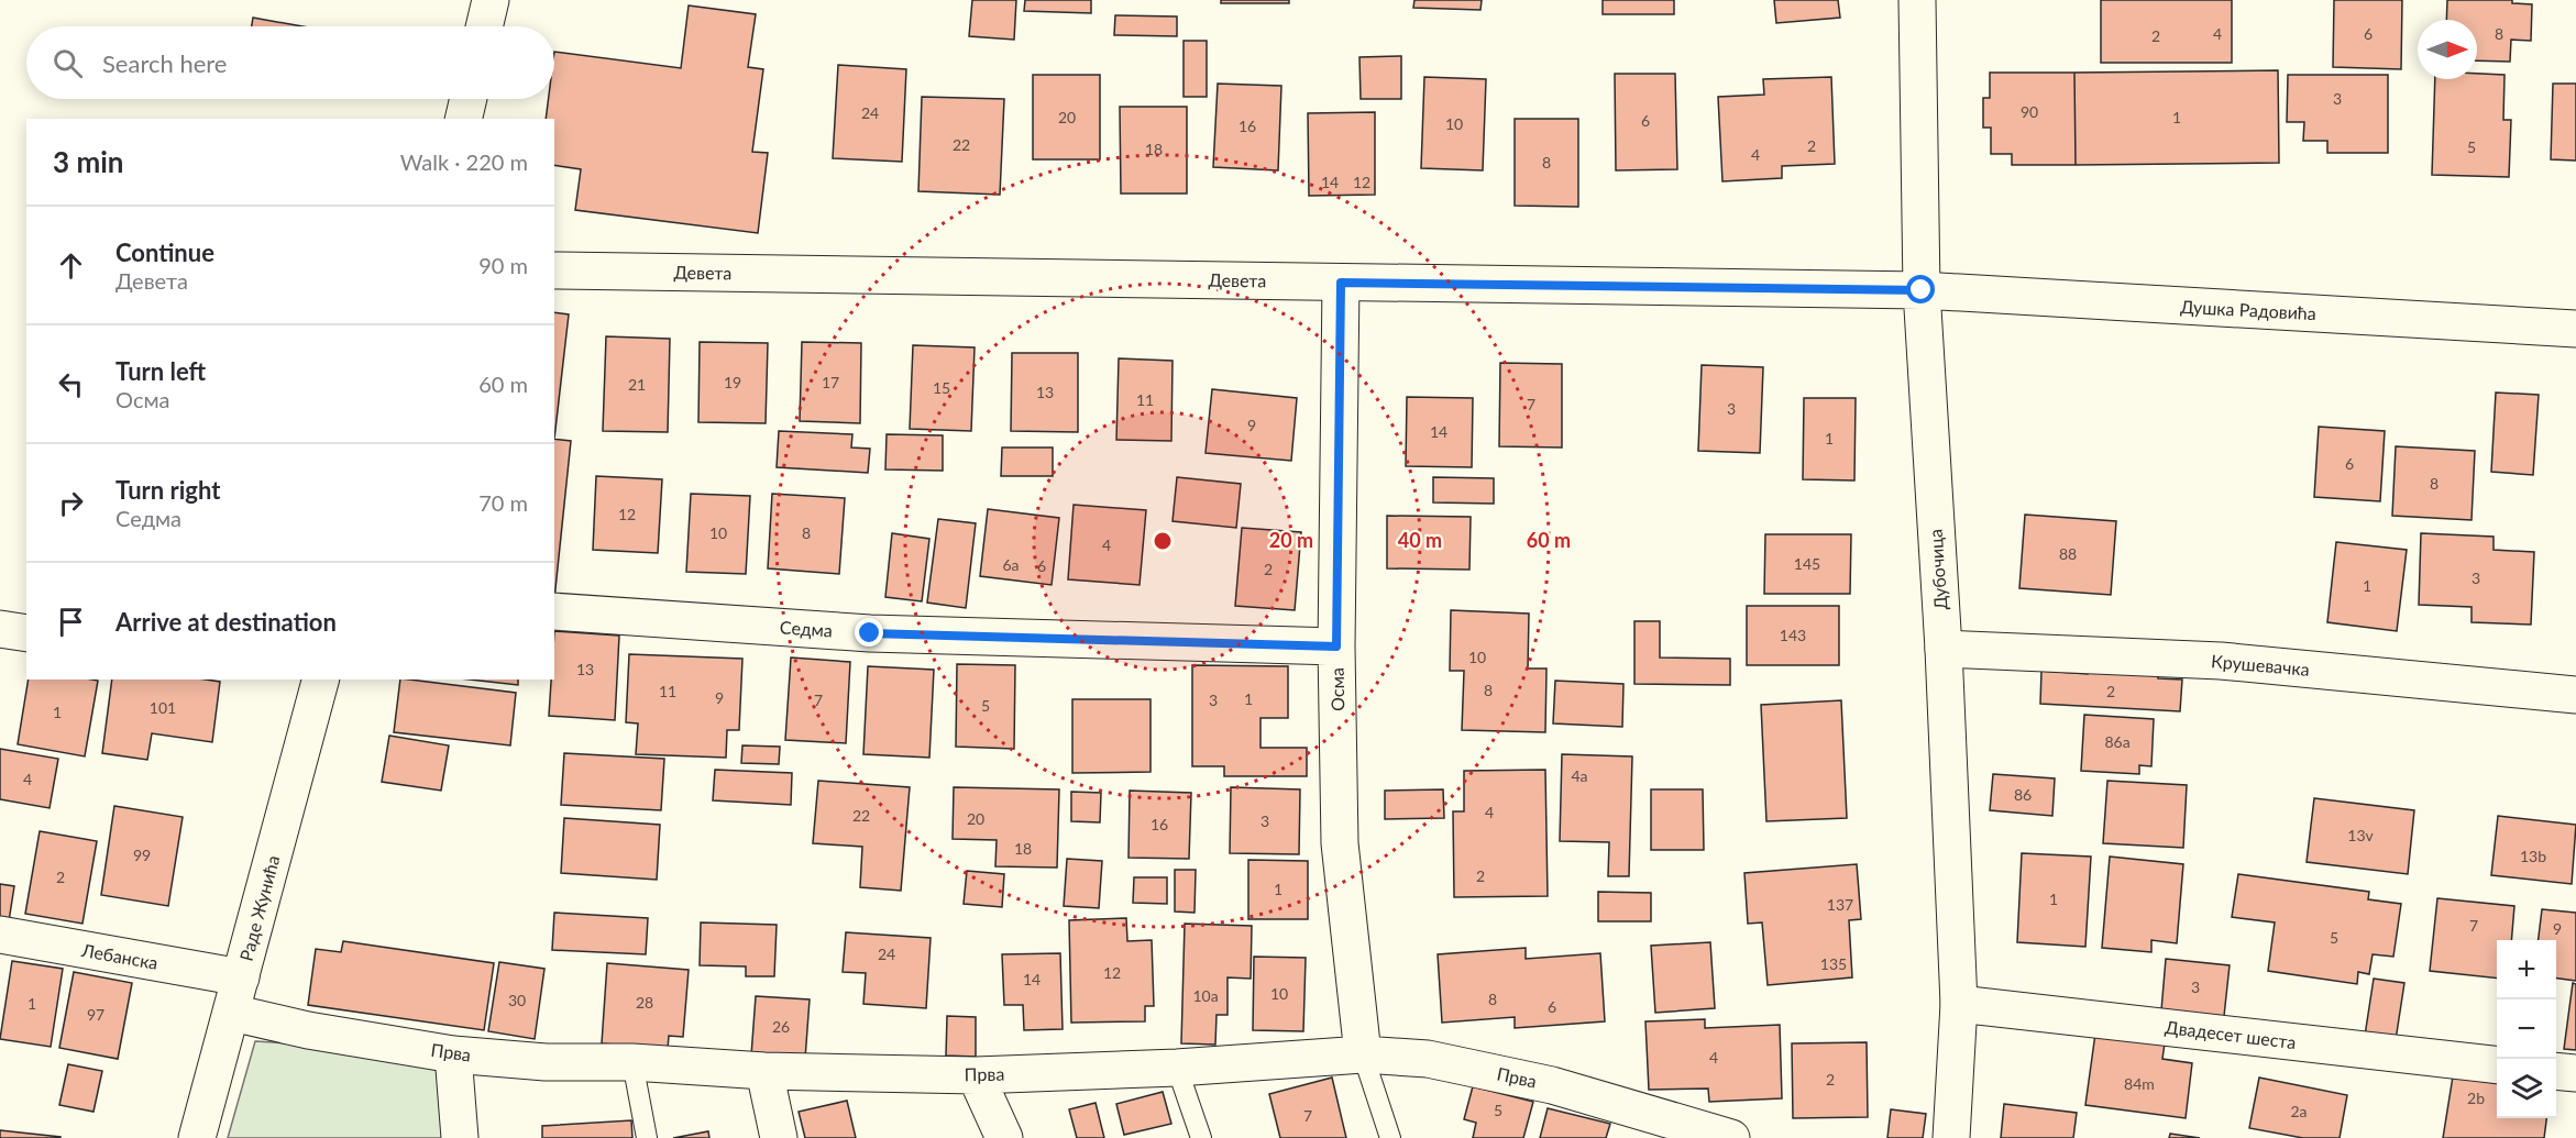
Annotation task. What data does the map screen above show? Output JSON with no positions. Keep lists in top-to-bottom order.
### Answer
{
  "streets": {
    "street": [
      "Девета",
      "Душка Радовића",
      "Дубочица",
      "Седма",
      "Крушевачка",
      "Осма",
      "Раде Жунића",
      "Лебанска",
      "Двадесет шеста",
      "Прва"
    ]
  },
  "crossings": [
    ["Девета", "Душка Радовића"],
    ["Девета", "Дубочица"],
    ["Девета", "Осма"],
    ["Душка Радовића", "Дубочица"],
    ["Дубочица", "Крушевачка"],
    ["Дубочица", "Двадесет шеста"],
    ["Седма", "Осма"],
    ["Осма", "Прва"],
    ["Раде Жунића", "Лебанска"],
    ["Раде Жунића", "Прва"]
  ],
  "house_numbers": [
    "4",
    "6",
    "8",
    "2",
    "3",
    "90",
    "24",
    "20",
    "1",
    "6",
    "10",
    "16",
    "22",
    "2",
    "5",
    "18",
    "4",
    "8",
    "14",
    "12",
    "19",
    "17",
    "21",
    "15",
    "13",
    "11",
    "7",
    "3",
    "9",
    "14",
    "1",
    "6",
    "8",
    "12",
    "10",
    "8",
    "4",
    "88",
    "145",
    "6a",
    "6",
    "2",
    "3",
    "1",
    "143",
    "10",
    "13",
    "8",
    "11",
    "2",
    "9",
    "1",
    "7",
    "3",
    "5",
    "101",
    "1",
    "86a",
    "4a",
    "4",
    "86",
    "4",
    "22",
    "20",
    "3",
    "16",
    "13v",
    "18",
    "99",
    "13b",
    "2",
    "2",
    "1",
    "1",
    "137",
    "7",
    "9",
    "5",
    "24",
    "135",
    "12",
    "14",
    "3",
    "10",
    "10a",
    "8",
    "30",
    "28",
    "1",
    "6",
    "97",
    "26",
    "4",
    "2",
    "84m",
    "2b",
    "5",
    "2a",
    "7"
  ],
  "north": "right",
  "page": {
    "search": "Search here",
    "heading": ["3 min", "Walk · 220 m"],
    "list": [
      ["Continue", "Девета", "90 m"],
      ["Turn left", "Осма", "60 m"],
      ["Turn right", "Седма", "70 m"],
      "Arrive at destination"
    ],
    "map_buttons": ["+", "−"]
  },
  "rings": ["20 m", "40 m", "60 m"]
}
